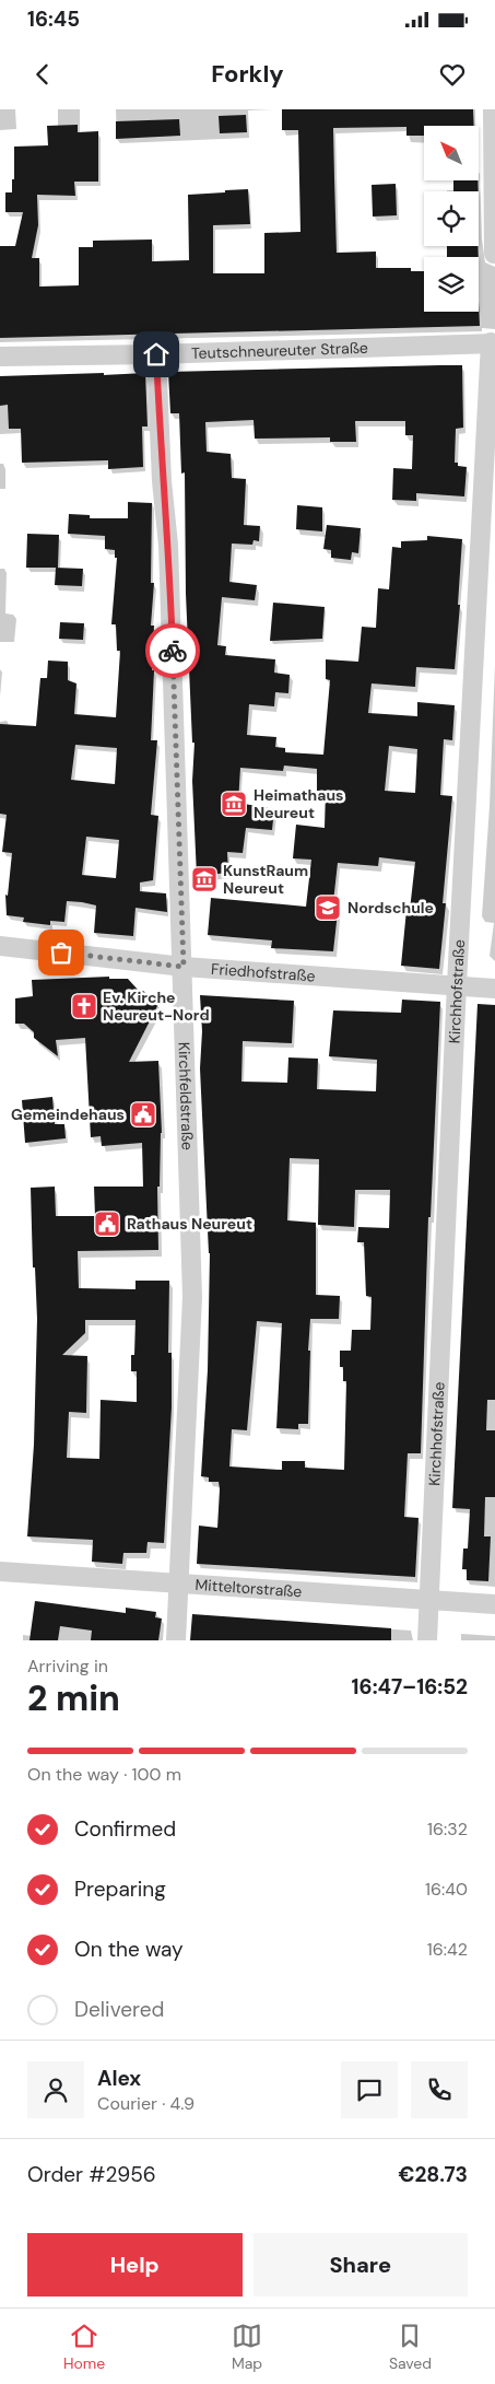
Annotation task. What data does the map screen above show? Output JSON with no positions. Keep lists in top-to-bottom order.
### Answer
{
  "streets": {
    "street": [
      "Teutschneureuter Straße",
      "Friedhofstraße",
      "Kirchhofstraße",
      "Kirchfeldstraße",
      "Mitteltorstraße"
    ]
  },
  "crossings": [
    ["Teutschneureuter Straße", "Kirchhofstraße"],
    ["Teutschneureuter Straße", "Kirchfeldstraße"],
    ["Friedhofstraße", "Kirchhofstraße"],
    ["Friedhofstraße", "Kirchfeldstraße"],
    ["Kirchhofstraße", "Mitteltorstraße"],
    ["Kirchfeldstraße", "Mitteltorstraße"]
  ],
  "places": {
    "museum": ["Heimathaus Neureut", "KunstRaum Neureut"],
    "school or university": ["Nordschule"],
    "church": ["Ev. Kirche Neureut-Nord"],
    "public building": ["Gemeindehaus", "Rathaus Neureut"]
  },
  "north": "top left",
  "page": {
    "status": "16:45",
    "header": "Forkly",
    "heading": ["2 min", "Arriving in", "16:47–16:52"],
    "panel": [
      "Alex",
      "Courier · 4.9",
      "Order #2956",
      "€28.73"
    ],
    "bar": "On the way · 100 m",
    "list": [
      ["Confirmed", "16:32"],
      ["Preparing", "16:40"],
      ["On the way", "16:42"],
      "Delivered"
    ],
    "buttons": ["Help", "Share"],
    "tabs": ["Home", "Map", "Saved"]
  }
}
